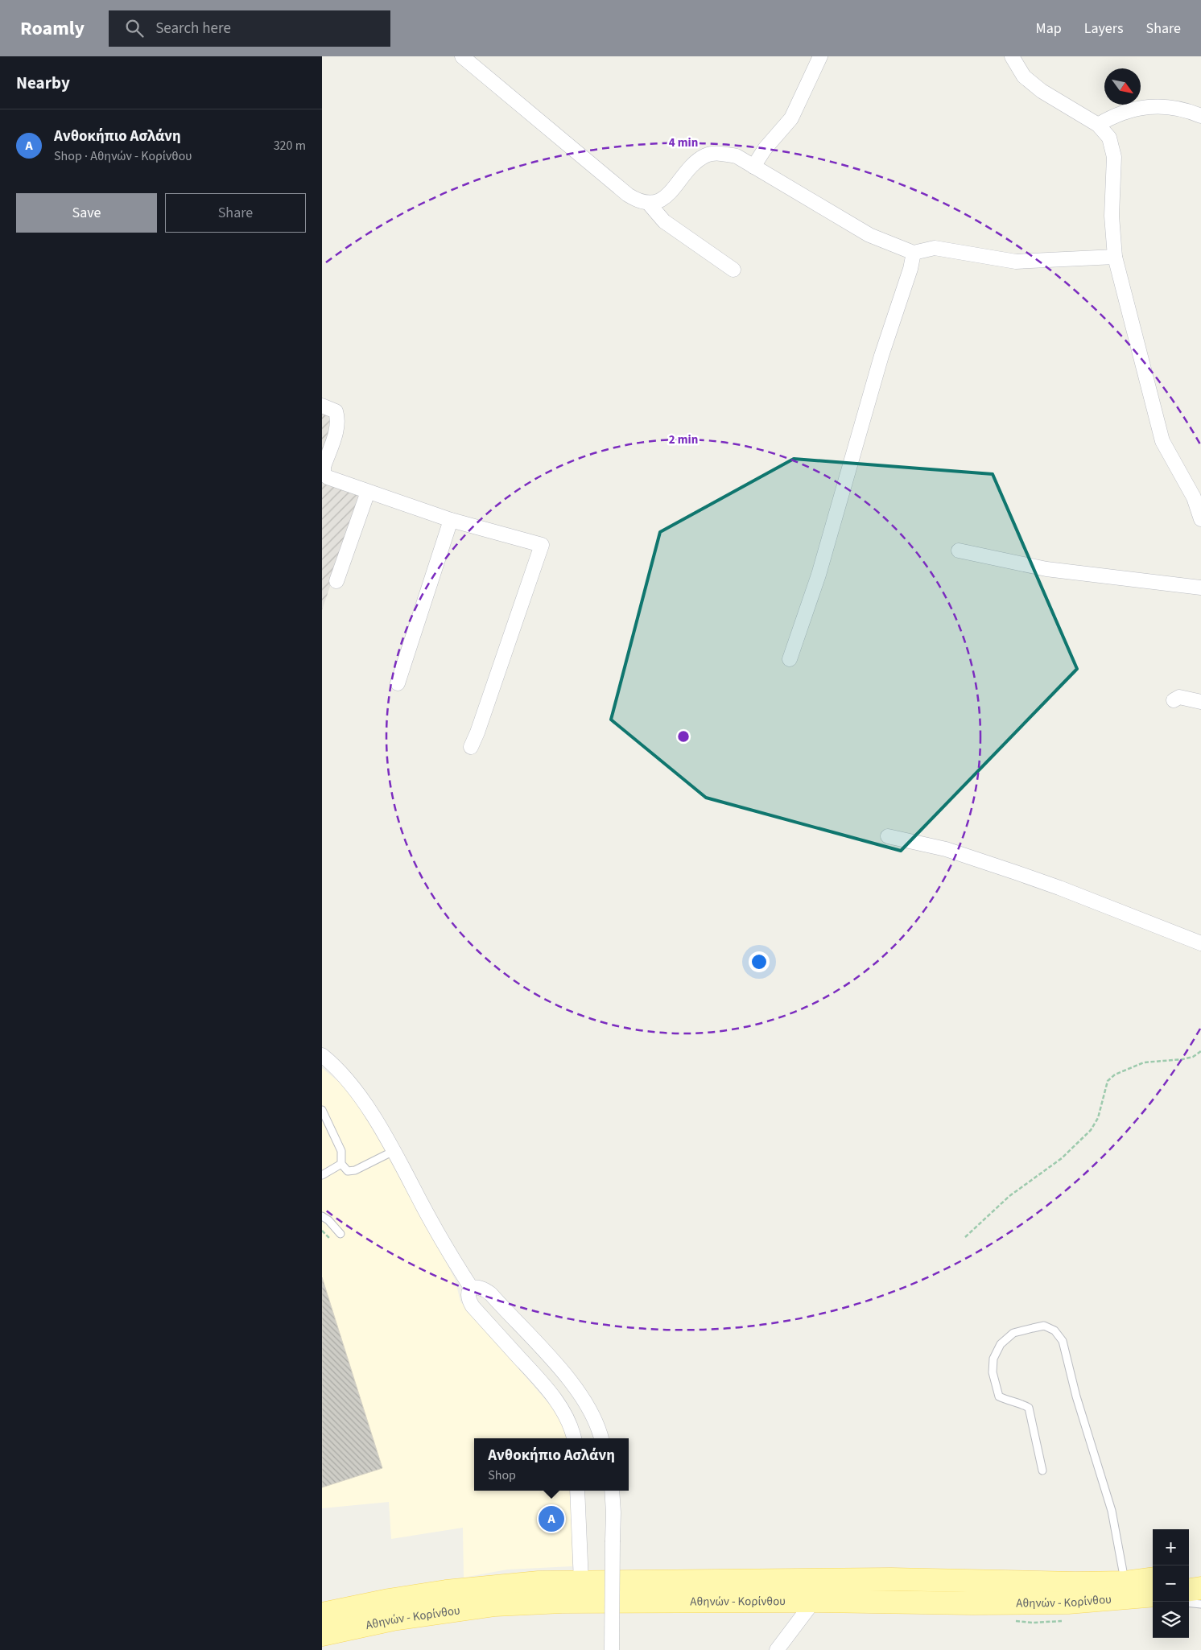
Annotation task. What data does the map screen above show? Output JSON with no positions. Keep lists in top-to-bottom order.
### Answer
{
  "streets": {
    "main road": ["Αθηνών - Κορίνθου"]
  },
  "north": "bottom right",
  "page": {
    "header": "Roamly",
    "search": "Search here",
    "nav": ["Map", "Layers", "Share"],
    "heading": "Nearby",
    "list": [
      {
        "mark": "A",
        "name": "Ανθοκήπιο Ασλάνη",
        "note": "Shop · Αθηνών - Κορίνθου",
        "value": "320 m"
      }
    ],
    "buttons": ["Save", "Share"],
    "popup": ["Ανθοκήπιο Ασλάνη", "Shop"],
    "pins": "A",
    "map_buttons": ["+", "−"]
  },
  "rings": ["4 min", "2 min"]
}
